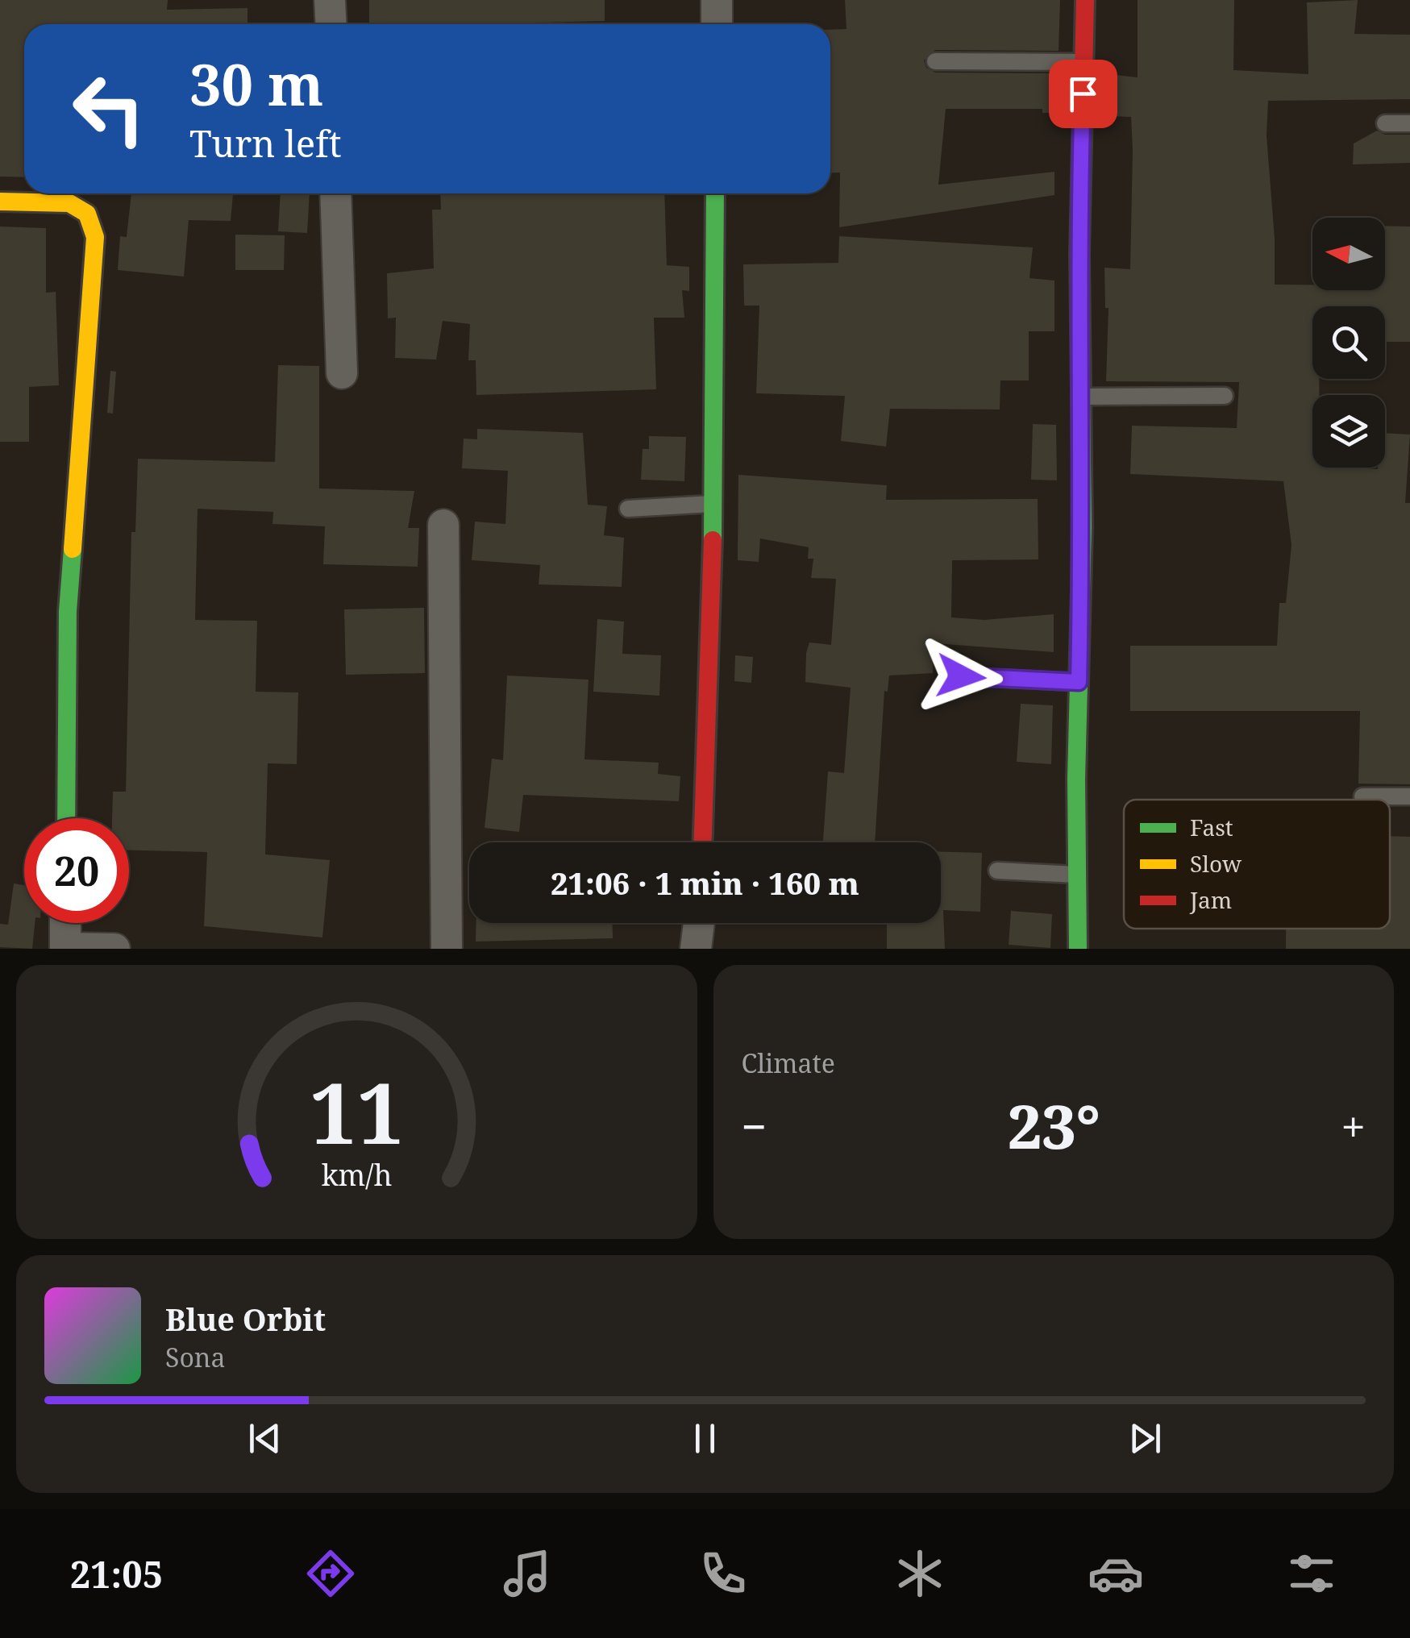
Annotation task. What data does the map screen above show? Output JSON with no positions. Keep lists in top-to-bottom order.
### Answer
{
  "legend": ["Fast", "Slow", "Jam"],
  "north": "left",
  "page": {
    "turn": ["30 m", "Turn left"],
    "limit": "20",
    "trip": "21:06 · 1 min · 160 m",
    "tile": "Climate",
    "heat": ["−", "23°", "+"],
    "song": ["Blue Orbit", "Sona"],
    "tabs": "21:05",
    "gauge": ["11", "km/h"]
  }
}
